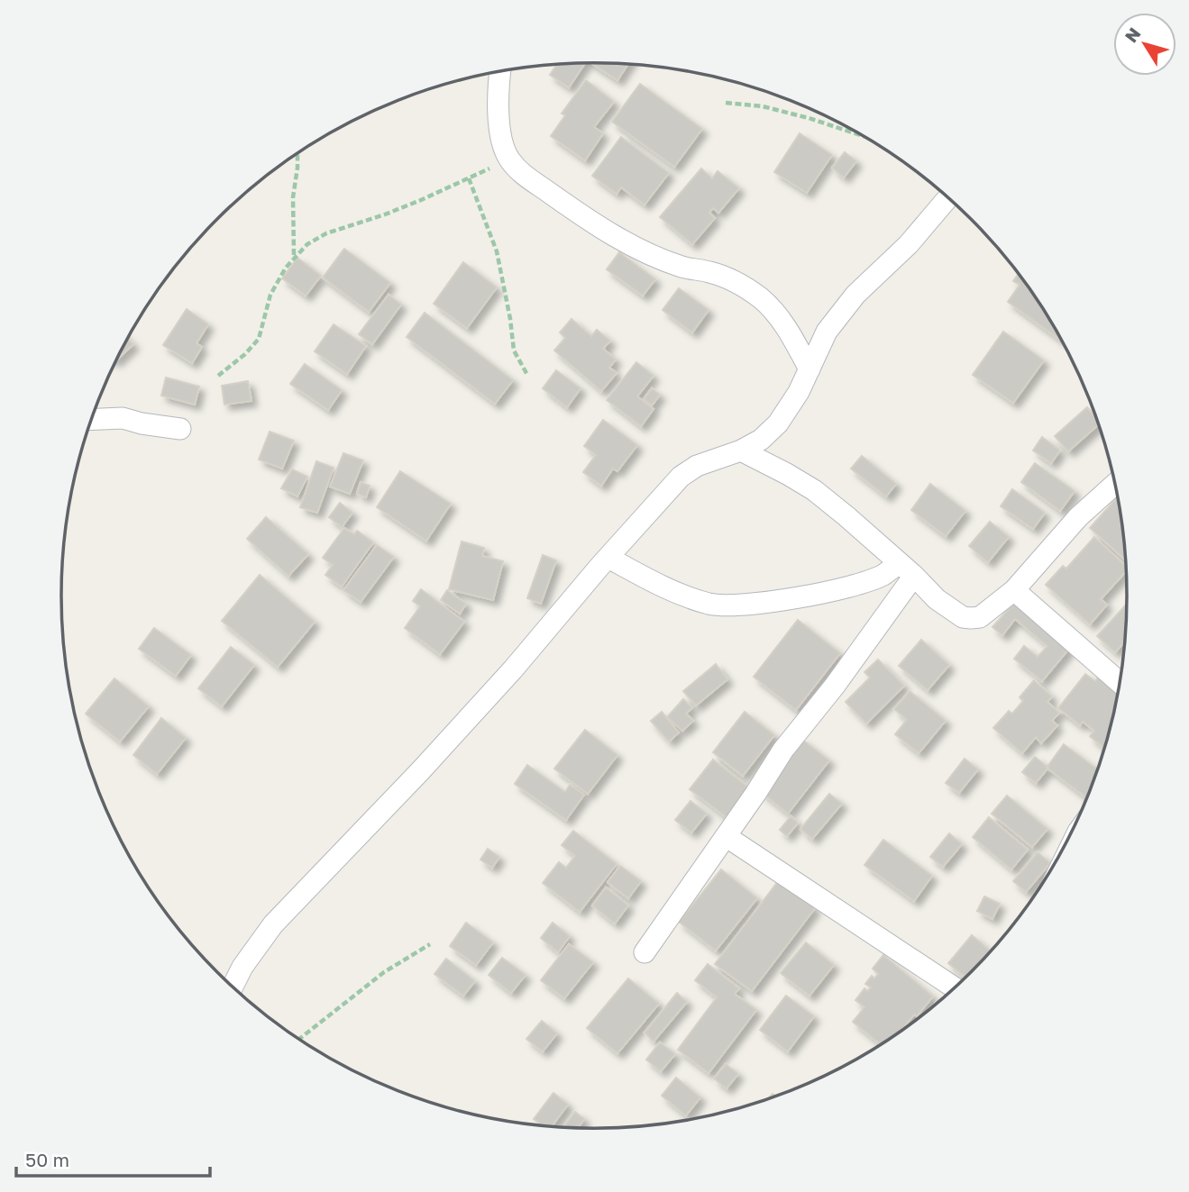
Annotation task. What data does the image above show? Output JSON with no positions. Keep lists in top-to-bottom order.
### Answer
{
  "scale_bar": "50 m",
  "north": "top left"
}
